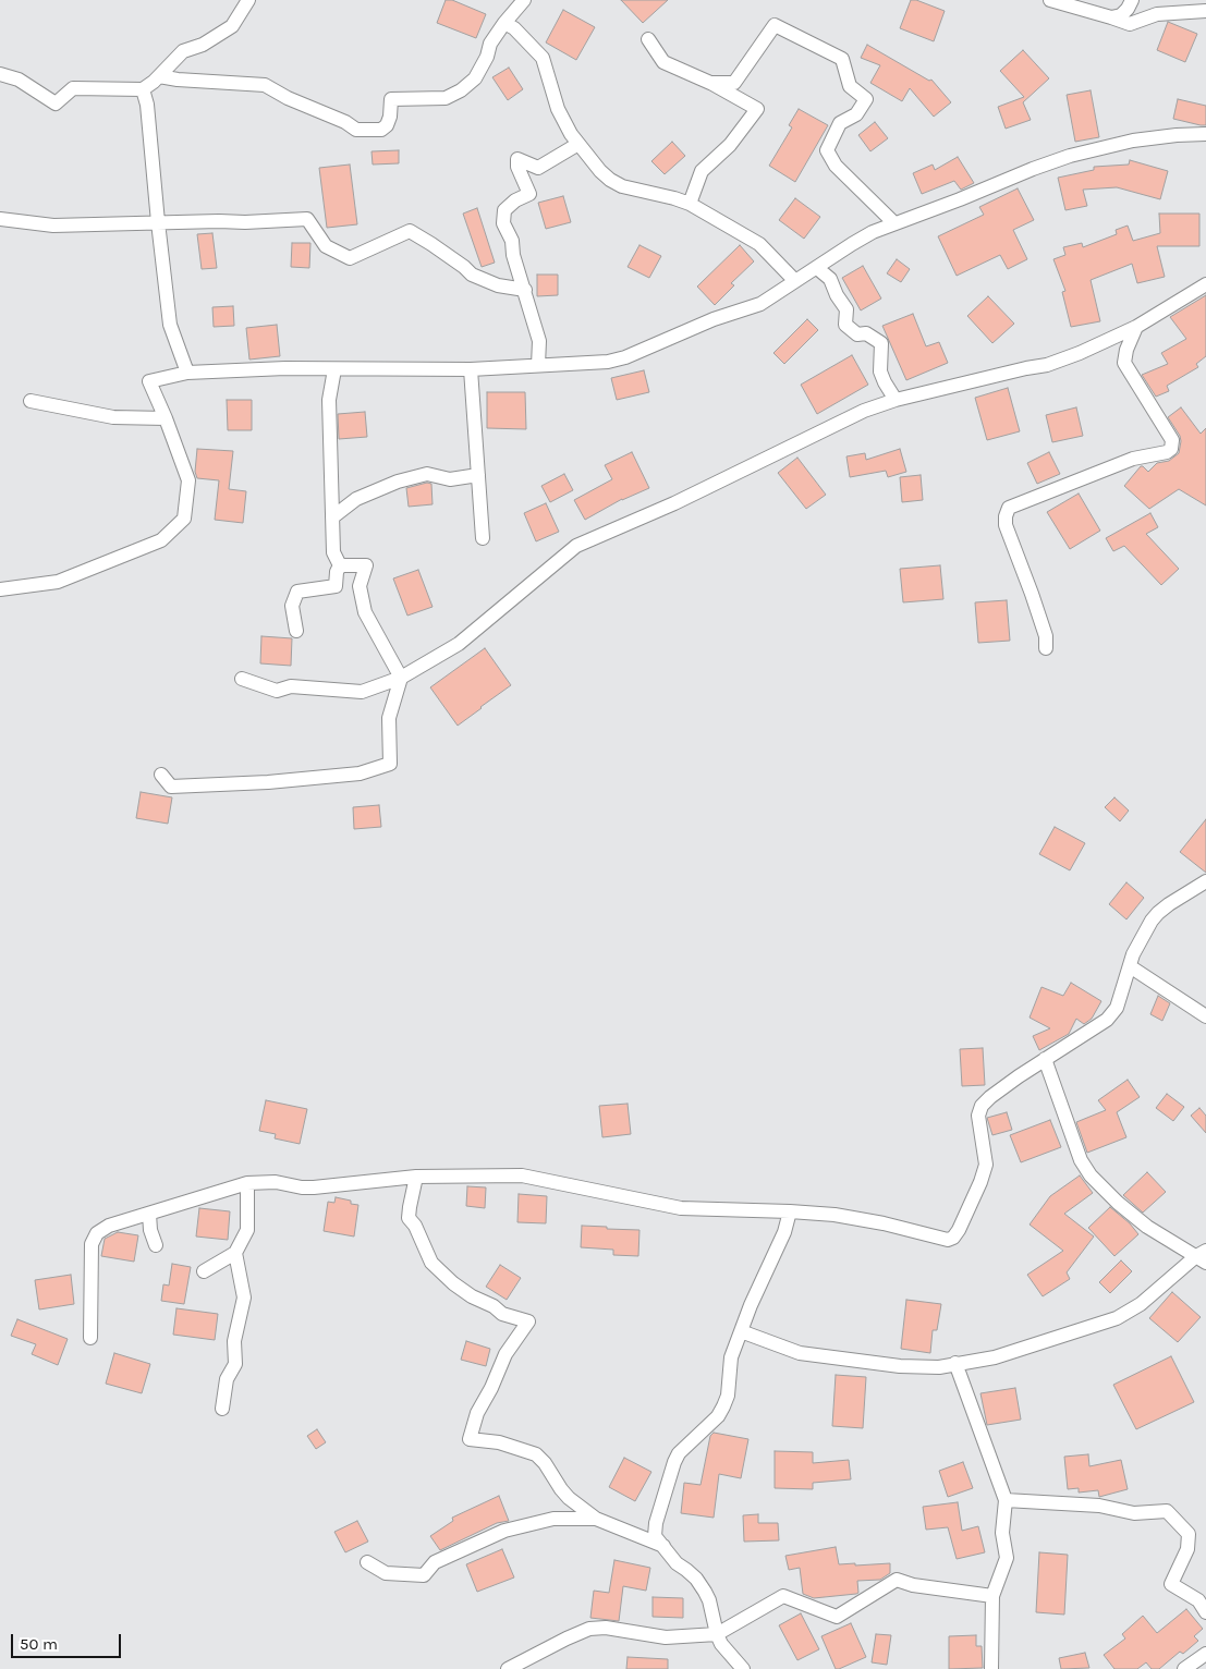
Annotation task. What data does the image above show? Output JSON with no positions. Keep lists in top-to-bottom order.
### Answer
{
  "scale_bar": "50 m"
}
